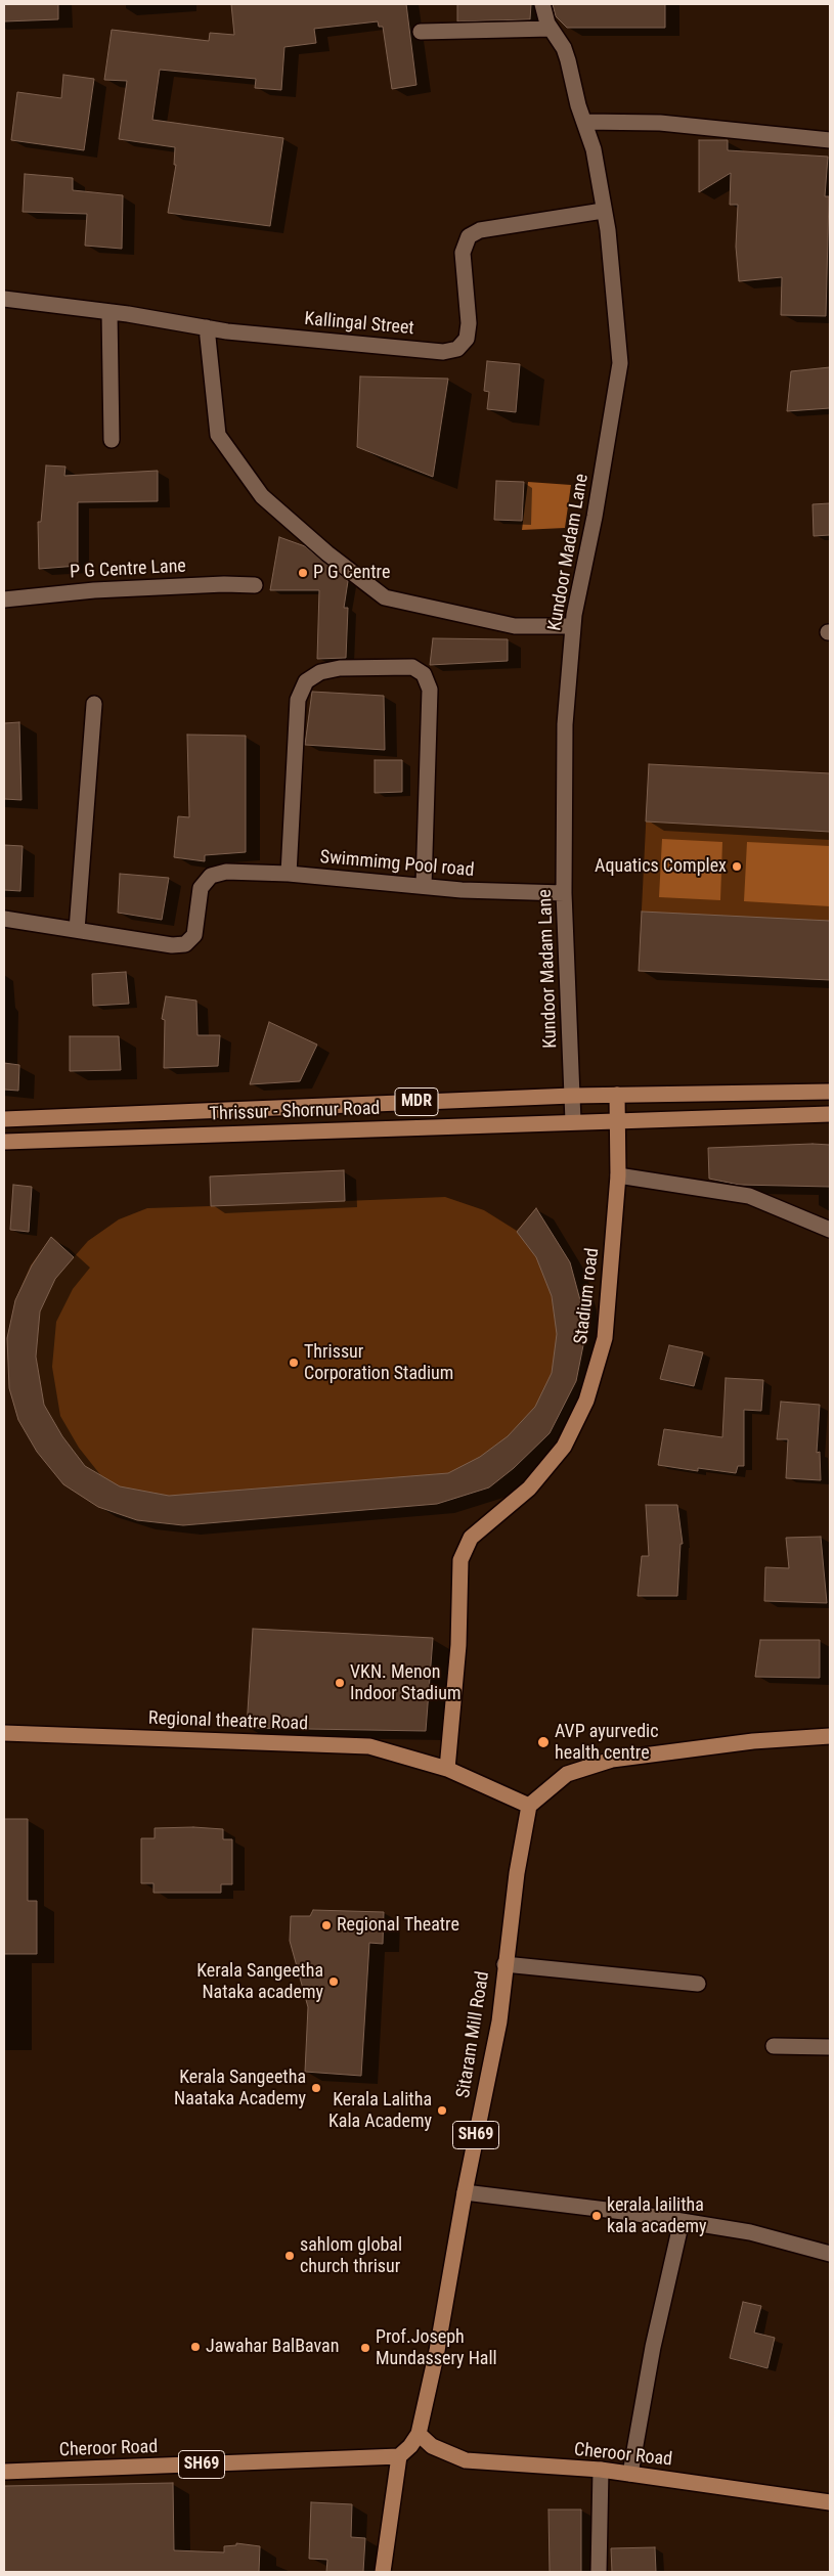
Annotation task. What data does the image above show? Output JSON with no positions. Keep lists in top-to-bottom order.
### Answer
{
  "streets": {
    "main road": [
      "MDR",
      "Thrissur - Shornur Road",
      "Stadium road",
      "Regional theatre Road",
      "Sitaram Mill Road",
      "SH69",
      "Cheroor Road"
    ],
    "street": [
      "Kallingal Street",
      "Kundoor Madam Lane",
      "P G Centre Lane",
      "Swimmimg Pool road"
    ]
  },
  "crossings": [
    ["Kallingal Street", "Kundoor Madam Lane"],
    ["Kundoor Madam Lane", "Swimmimg Pool road"],
    ["Kundoor Madam Lane", "MDR"],
    ["Kundoor Madam Lane", "Thrissur - Shornur Road"],
    ["MDR", "Thrissur - Shornur Road"],
    ["MDR", "Stadium road"],
    ["Thrissur - Shornur Road", "Stadium road"],
    ["Stadium road", "Regional theatre Road"],
    ["Sitaram Mill Road", "Cheroor Road"]
  ],
  "places": [
    "P G Centre",
    "Aquatics Complex",
    "Thrissur Corporation Stadium",
    "VKN. Menon Indoor Stadium",
    "AVP ayurvedic health centre",
    "Regional Theatre",
    "Kerala Sangeetha Nataka academy",
    "Kerala Sangeetha Naataka Academy",
    "Kerala Lalitha Kala Academy",
    "kerala lailitha kala academy",
    "sahlom global church thrisur",
    "Jawahar BalBavan",
    "Prof.Joseph Mundassery Hall"
  ]
}
